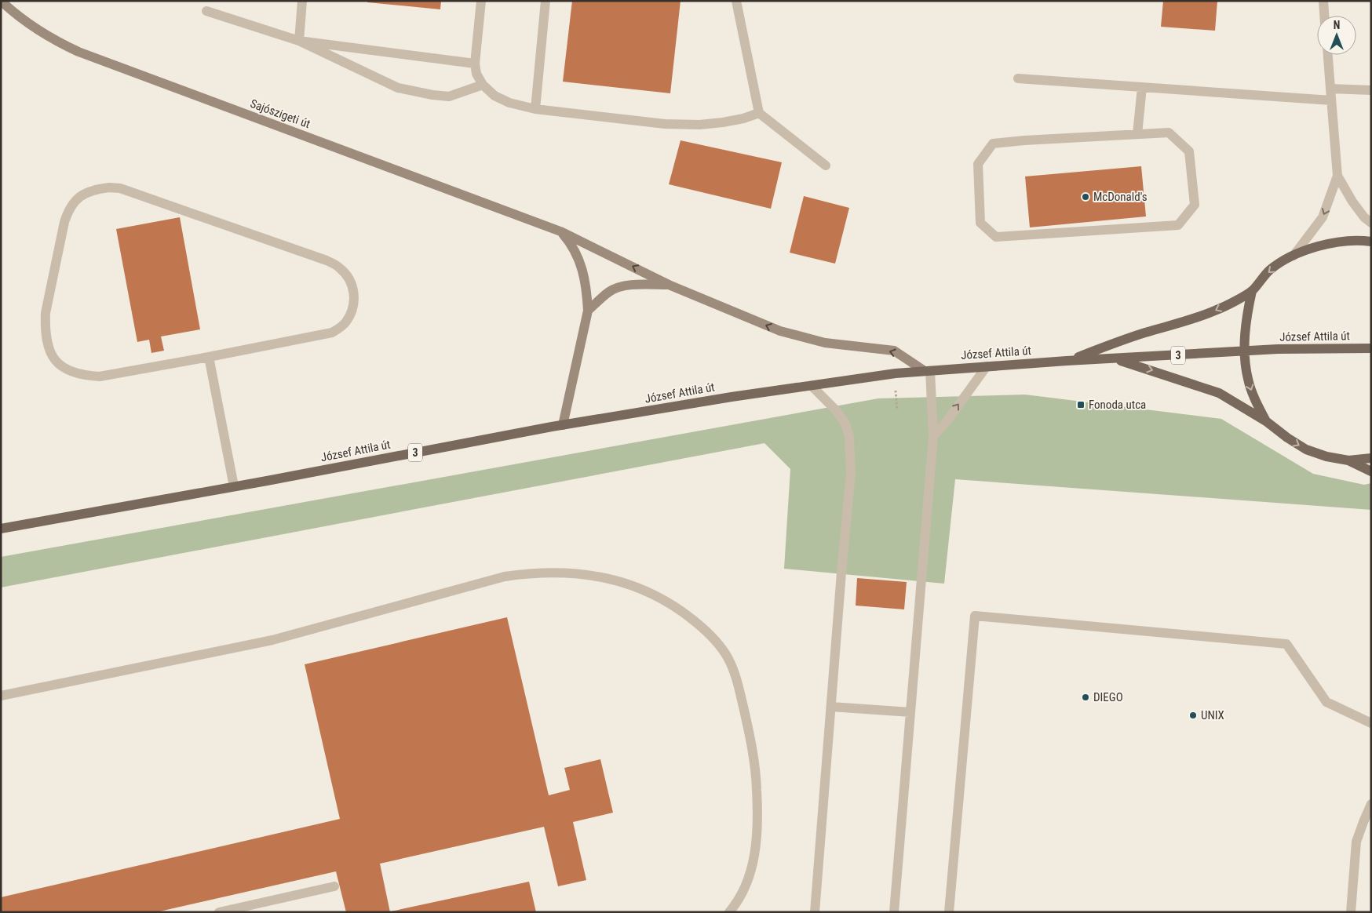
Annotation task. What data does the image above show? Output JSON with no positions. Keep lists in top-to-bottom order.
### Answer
{
  "streets": {
    "main road": ["Sajószigeti út", "József Attila út", "3"]
  },
  "crossings": [
    ["Sajószigeti út", "József Attila út"]
  ],
  "one_way": ["Sajószigeti út"],
  "places": {
    "other": ["McDonald's", "DIEGO", "UNIX"],
    "transit": ["Fonoda utca"]
  },
  "north": "top"
}
